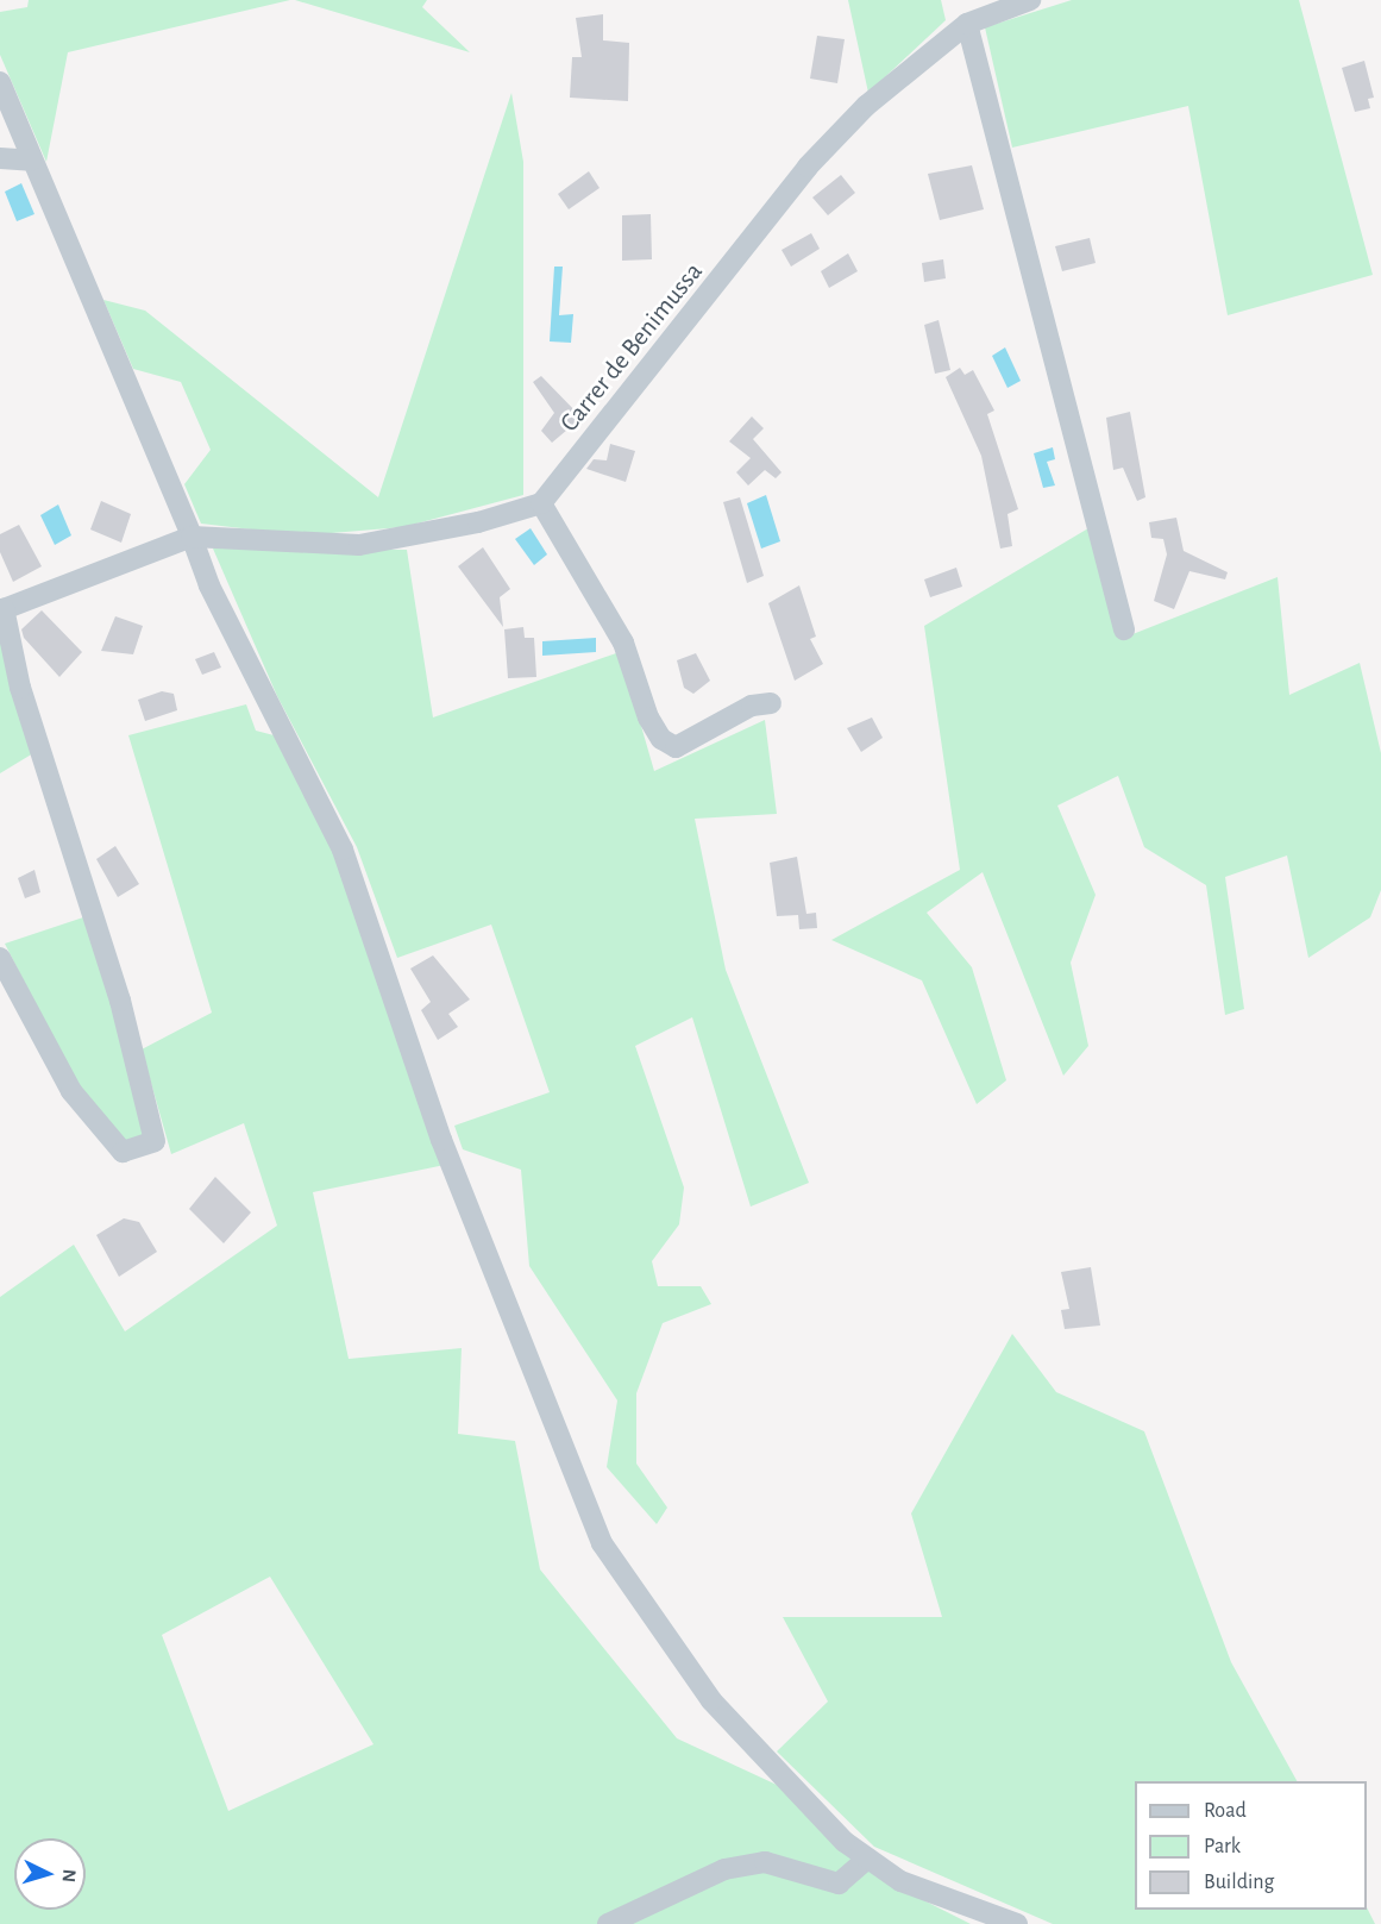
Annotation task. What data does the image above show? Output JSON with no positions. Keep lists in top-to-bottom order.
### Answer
{
  "streets": {
    "street": ["Carrer de Benimussa"]
  },
  "legend": ["Road", "Park", "Building"],
  "north": "right"
}
